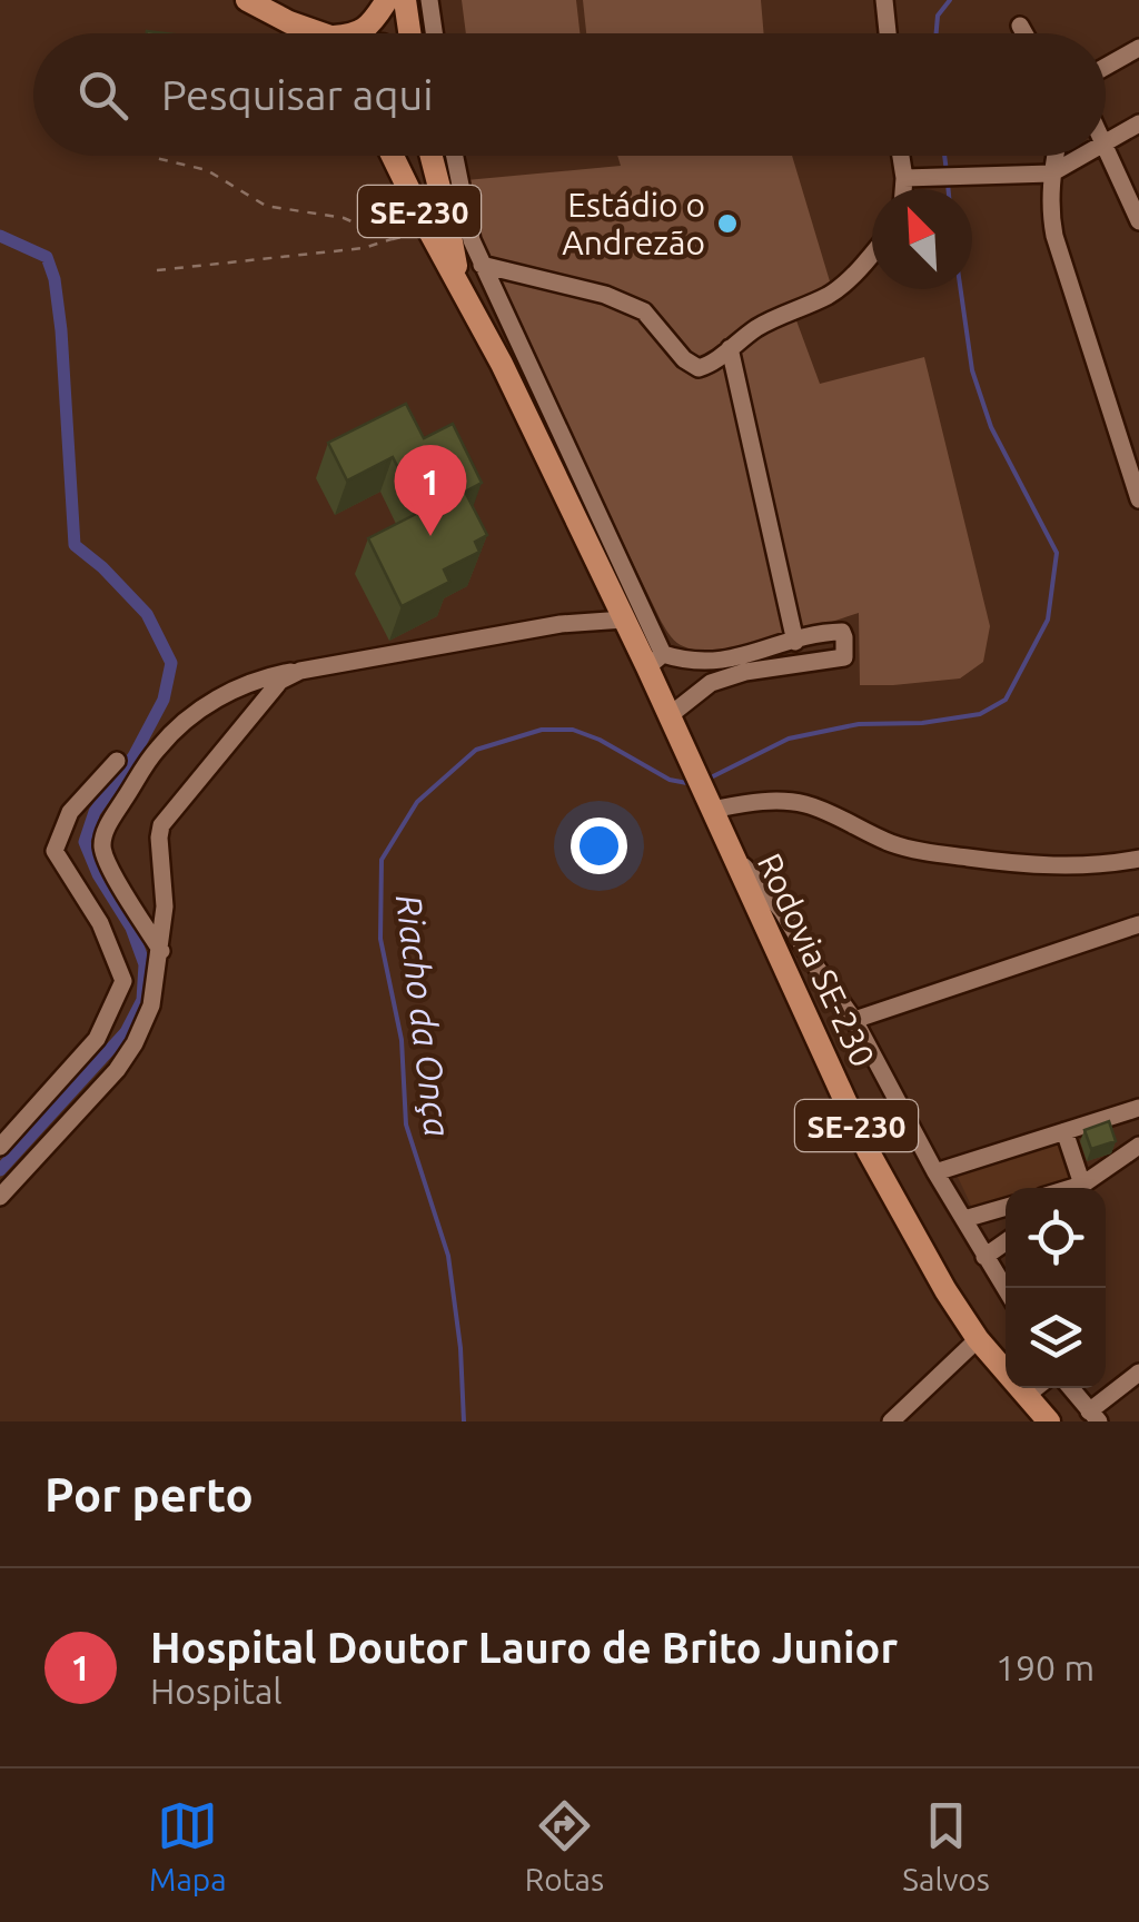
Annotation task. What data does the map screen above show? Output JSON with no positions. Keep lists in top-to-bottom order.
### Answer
{
  "streets": {
    "main road": ["SE-230", "Rodovia SE-230"]
  },
  "crossings": [
    ["SE-230", "Rodovia SE-230"]
  ],
  "water": ["Riacho da Onça"],
  "places": ["Estádio o Andrezão"],
  "north": "top left",
  "page": {
    "search": "Pesquisar aqui",
    "pins": "1",
    "heading": "Por perto",
    "list": [
      {
        "mark": "1",
        "name": "Hospital Doutor Lauro de Brito Junior",
        "note": "Hospital",
        "value": "190 m"
      }
    ],
    "nav": ["Mapa", "Rotas", "Salvos"]
  }
}
